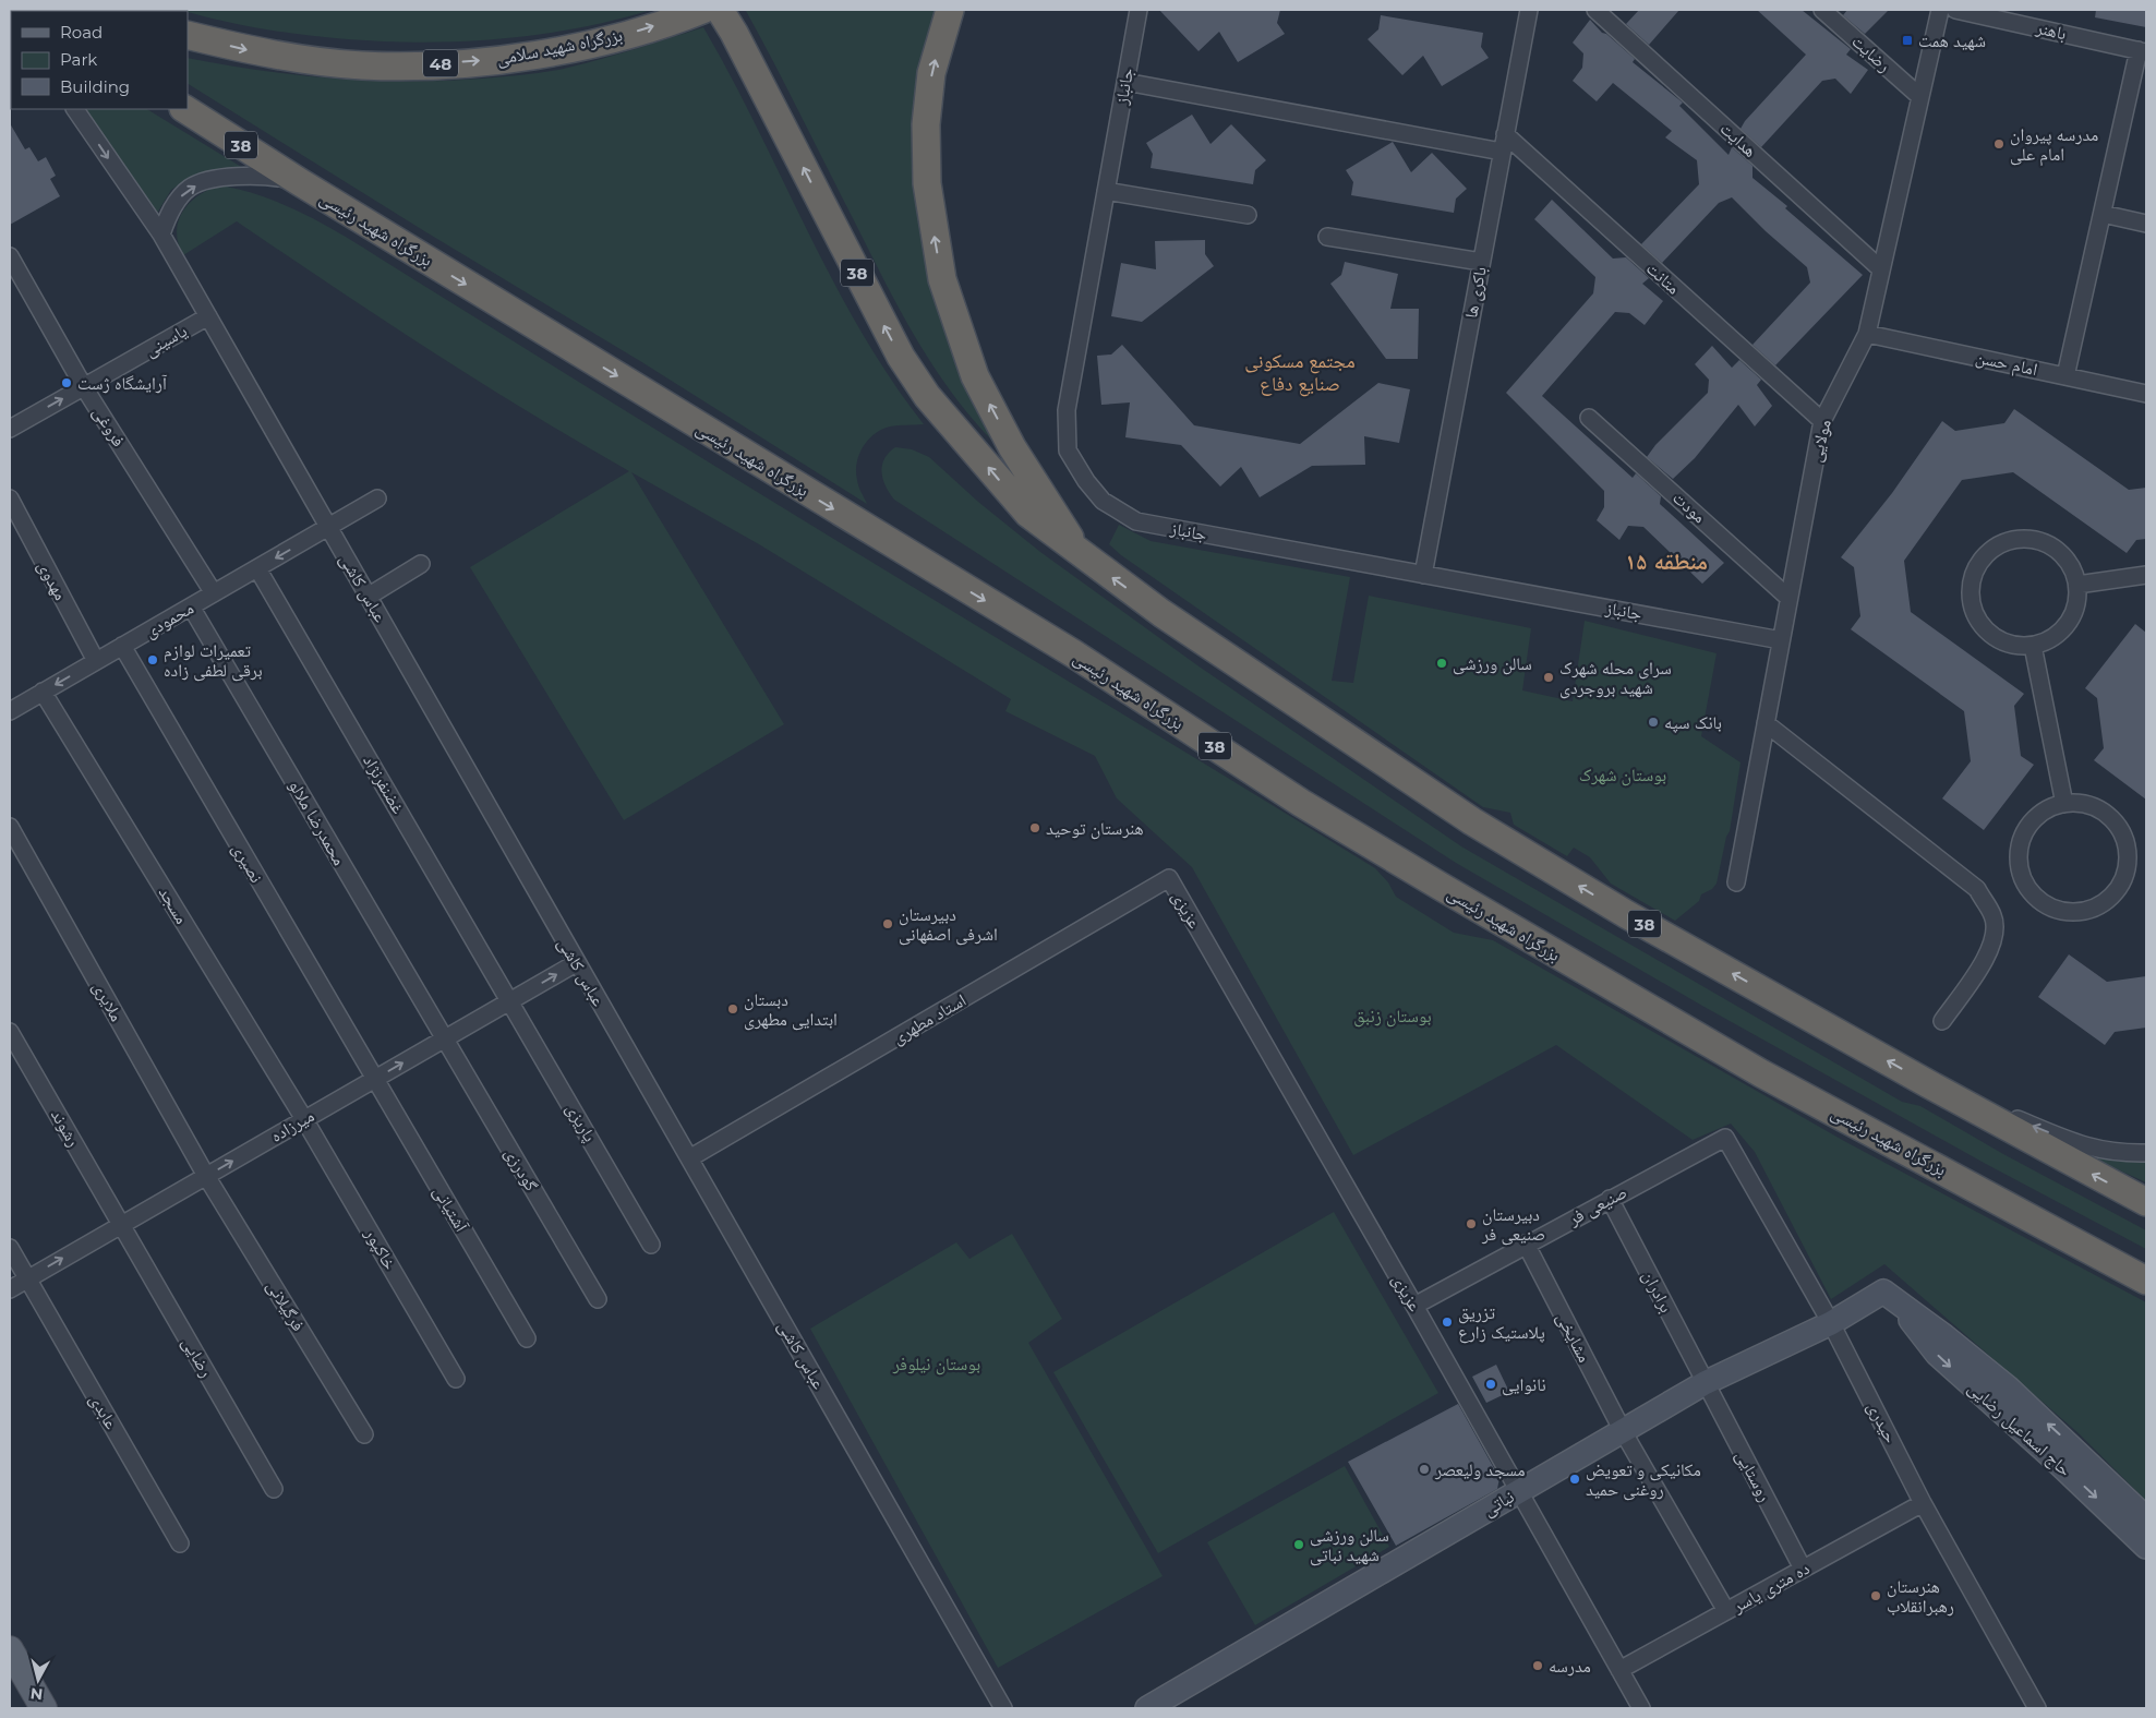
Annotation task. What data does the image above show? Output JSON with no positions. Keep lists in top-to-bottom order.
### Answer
{
  "streets": {
    "highway": [
      "بزرگراه شهید سلامی",
      "48",
      "38",
      "بزرگراه شهید رئیسی"
    ],
    "main road": ["حاج اسماعیل رضایی", "نباتی"],
    "street": [
      "باهنر",
      "رضایت",
      "جانباز",
      "هدایت",
      "متانت",
      "باکری ها",
      "یاسینی",
      "امام حسن",
      "فروغی",
      "مولايی",
      "مودت",
      "مهدوی",
      "عباس کاشی",
      "محمودی",
      "غضنفرنژاد",
      "محمدرضا ملالو",
      "نصیری",
      "مسجد",
      "عزیزی",
      "ملایری",
      "استاد مطهری",
      "پاریزی",
      "میرزاده",
      "رشوند",
      "گودرزی",
      "صنیعی فر",
      "آشتیانی",
      "خاکپور",
      "برادران",
      "فرگیلانی",
      "مشایخی",
      "رضایی",
      "عابدی",
      "حیدری",
      "روستایی",
      "ده متری یاسر"
    ]
  },
  "crossings": [
    ["رضایت", "مولايی"],
    ["جانباز", "باکری ها"],
    ["جانباز", "مولايی"],
    ["هدایت", "مولايی"],
    ["متانت", "باکری ها"],
    ["متانت", "مولايی"],
    ["یاسینی", "فروغی"],
    ["یاسینی", "عباس کاشی"],
    ["امام حسن", "مولايی"],
    ["فروغی", "محمودی"],
    ["مولايی", "مودت"],
    ["مهدوی", "محمودی"],
    ["عباس کاشی", "محمودی"],
    ["عباس کاشی", "استاد مطهری"],
    ["عباس کاشی", "میرزاده"],
    ["محمودی", "غضنفرنژاد"],
    ["محمودی", "محمدرضا ملالو"],
    ["محمودی", "نصیری"],
    ["محمودی", "مسجد"],
    ["غضنفرنژاد", "پاریزی"],
    ["غضنفرنژاد", "میرزاده"],
    ["محمدرضا ملالو", "میرزاده"],
    ["محمدرضا ملالو", "گودرزی"],
    ["نصیری", "میرزاده"],
    ["نصیری", "آشتیانی"],
    ["مسجد", "میرزاده"],
    ["مسجد", "خاکپور"],
    ["عزیزی", "استاد مطهری"],
    ["عزیزی", "صنیعی فر"],
    ["عزیزی", "نباتی"],
    ["عزیزی", "ده متری یاسر"],
    ["ملایری", "میرزاده"],
    ["ملایری", "فرگیلانی"],
    ["پاریزی", "میرزاده"],
    ["میرزاده", "رشوند"],
    ["میرزاده", "گودرزی"],
    ["میرزاده", "آشتیانی"],
    ["میرزاده", "خاکپور"],
    ["میرزاده", "فرگیلانی"],
    ["میرزاده", "رضایی"],
    ["میرزاده", "عابدی"],
    ["رشوند", "رضایی"],
    ["صنیعی فر", "برادران"],
    ["صنیعی فر", "مشایخی"],
    ["صنیعی فر", "حیدری"],
    ["برادران", "روستایی"],
    ["برادران", "نباتی"],
    ["مشایخی", "نباتی"],
    ["مشایخی", "ده متری یاسر"],
    ["حیدری", "نباتی"],
    ["حیدری", "ده متری یاسر"],
    ["حاج اسماعیل رضایی", "نباتی"],
    ["روستایی", "نباتی"],
    ["روستایی", "ده متری یاسر"]
  ],
  "one_way": ["بزرگراه شهید سلامی", "یاسینی", "میرزاده"],
  "districts": ["مجتمع مسکونی صنایع دفاع", "منطقه ۱۵"],
  "parks": ["بوستان شهرک", "بوستان زنبق", "بوستان نیلوفر"],
  "places": {
    "transit": ["شهید همت"],
    "other": [
      "مدرسه پیروان امام علی",
      "آرایشگاه ژست",
      "تعمیرات لوازم برقی لطفی زاده",
      "سالن ورزشی",
      "سرای محله شهرک شهید بروجردی",
      "بانک سپه",
      "هنرستان توحید",
      "دبیرستان اشرفی اصفهانی",
      "دبستان ابتدایی مطهری",
      "دبیرستان صنیعی فر",
      "تزریق پلاستیک زارع",
      "نانوایی",
      "مسجد ولیعصر",
      "مکانیکی و تعویض روغنی حمید",
      "سالن ورزشی شهید نباتی",
      "هنرستان رهبرانقلاب",
      "مدرسه"
    ]
  },
  "legend": ["Road", "Park", "Building"],
  "north": "bottom"
}
